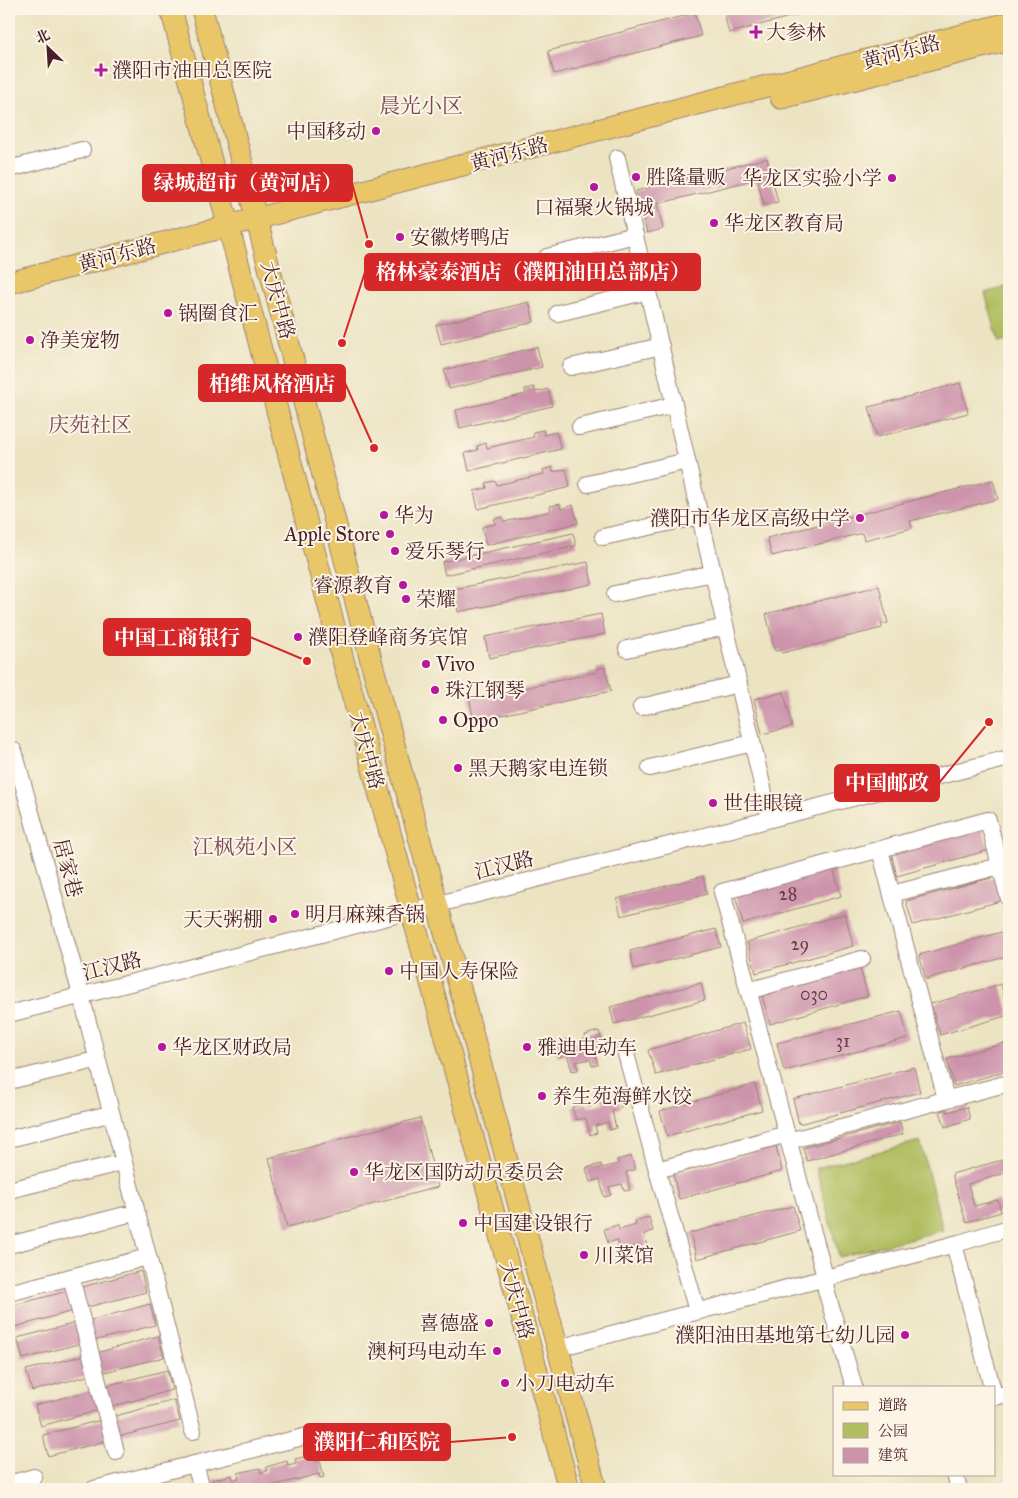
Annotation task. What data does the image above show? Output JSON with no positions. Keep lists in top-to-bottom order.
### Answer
{
  "streets": {
    "main road": ["黄河东路", "大庆中路"],
    "street": ["江汉路", "居家巷"]
  },
  "crossings": [
    ["黄河东路", "大庆中路"],
    ["大庆中路", "江汉路"],
    ["江汉路", "居家巷"]
  ],
  "districts": ["晨光小区", "庆苑社区", "江枫苑小区"],
  "places": {
    "health": ["大参林", "濮阳市油田总医院"],
    "other": [
      "中国移动",
      "胜隆量贩",
      "华龙区实验小学",
      "口福聚火锅城",
      "华龙区教育局",
      "安徽烤鸭店",
      "绿城超市（黄河店）",
      "锅圈食汇",
      "净美宠物",
      "格林豪泰酒店（濮阳油田总部店）",
      "柏维风格酒店",
      "华为",
      "濮阳市华龙区高级中学",
      "Apple Store",
      "爱乐琴行",
      "睿源教育",
      "荣耀",
      "濮阳登峰商务宾馆",
      "中国工商银行",
      "Vivo",
      "珠江钢琴",
      "Oppo",
      "中国邮政",
      "黑天鹅家电连锁",
      "世佳眼镜",
      "明月麻辣香锅",
      "天天粥棚",
      "中国人寿保险",
      "华龙区财政局",
      "雅迪电动车",
      "养生苑海鲜水饺",
      "华龙区国防动员委员会",
      "中国建设银行",
      "川菜馆",
      "喜德盛",
      "濮阳油田基地第七幼儿园",
      "澳柯玛电动车",
      "小刀电动车",
      "濮阳仁和医院"
    ]
  },
  "house_numbers": [
    "28",
    "29",
    "030",
    "31"
  ],
  "legend": ["道路", "公园", "建筑"],
  "north": "top left"
}
